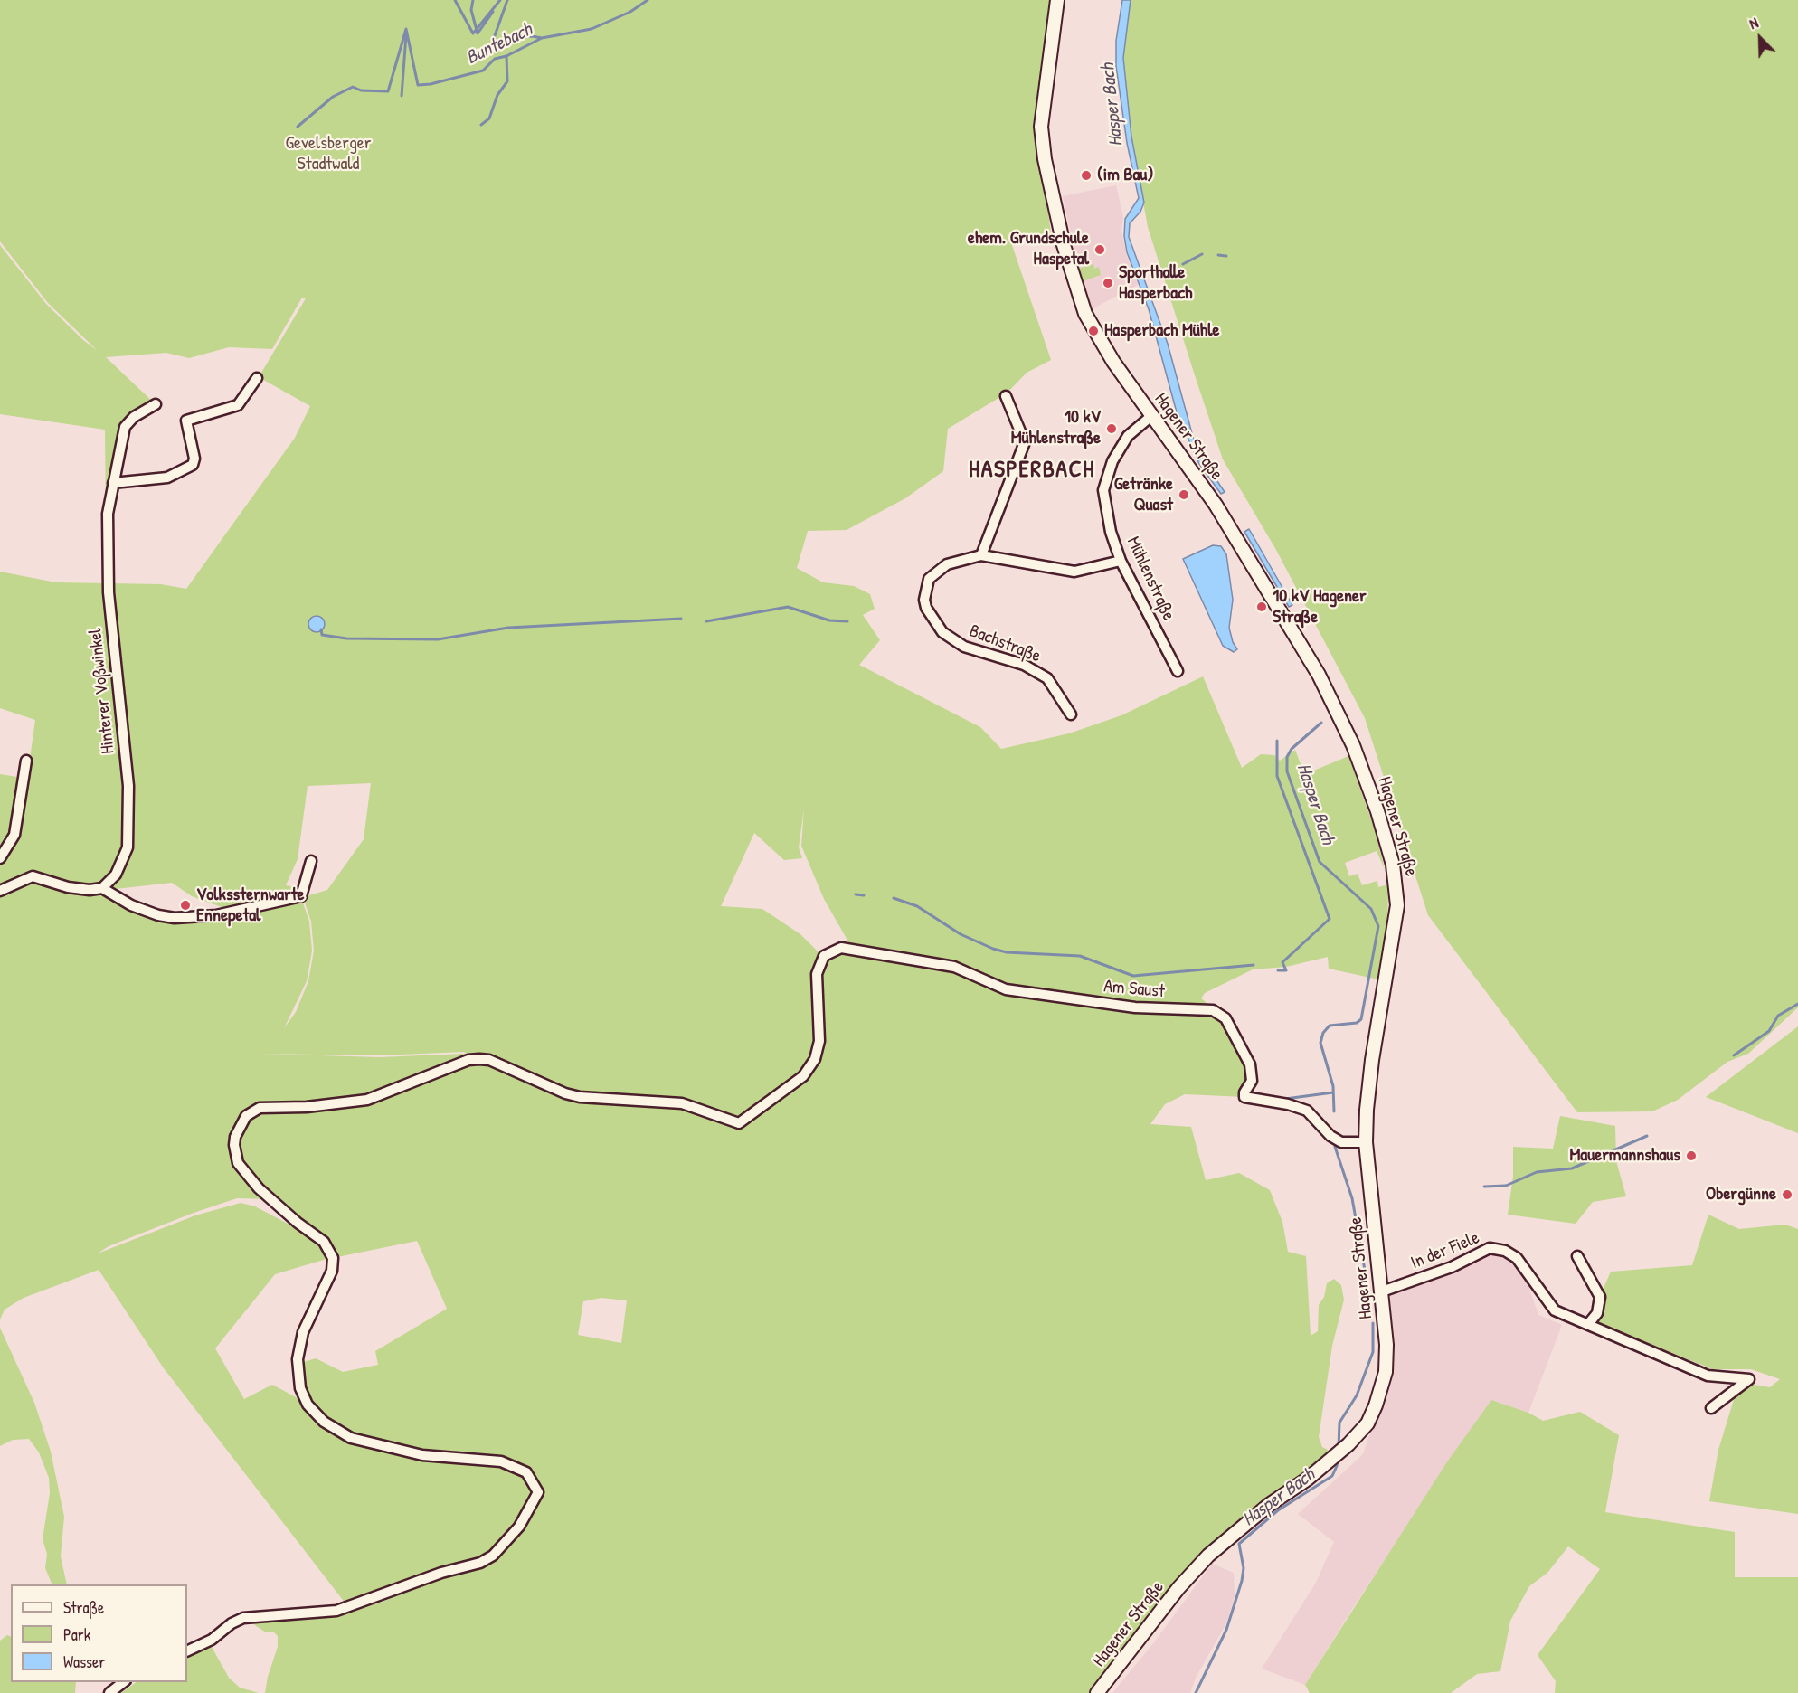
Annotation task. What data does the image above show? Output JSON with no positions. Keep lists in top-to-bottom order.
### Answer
{
  "streets": {
    "main road": ["Hagener Straße"],
    "street": [
      "Mühlenstraße",
      "Bachstraße",
      "Hinterer Voßwinkel",
      "Am Saust",
      "In der Fiele"
    ]
  },
  "crossings": [
    ["Hagener Straße", "Mühlenstraße"],
    ["Hagener Straße", "Am Saust"],
    ["Hagener Straße", "In der Fiele"],
    ["Mühlenstraße", "Bachstraße"]
  ],
  "districts": ["HASPERBACH"],
  "water": ["Buntebach", "Hasper Bach"],
  "parks": ["Gevelsberger Stadtwald"],
  "places": [
    "(im Bau)",
    "ehem. Grundschule Haspetal",
    "Sporthalle Hasperbach",
    "Hasperbach Mühle",
    "10 kV Mühlenstraße",
    "Getränke Quast",
    "10 kV Hagener Straße",
    "Volkssternwarte Ennepetal",
    "Mauermannshaus",
    "Obergünne"
  ],
  "legend": ["Straße", "Park", "Wasser"],
  "north": "top left"
}
